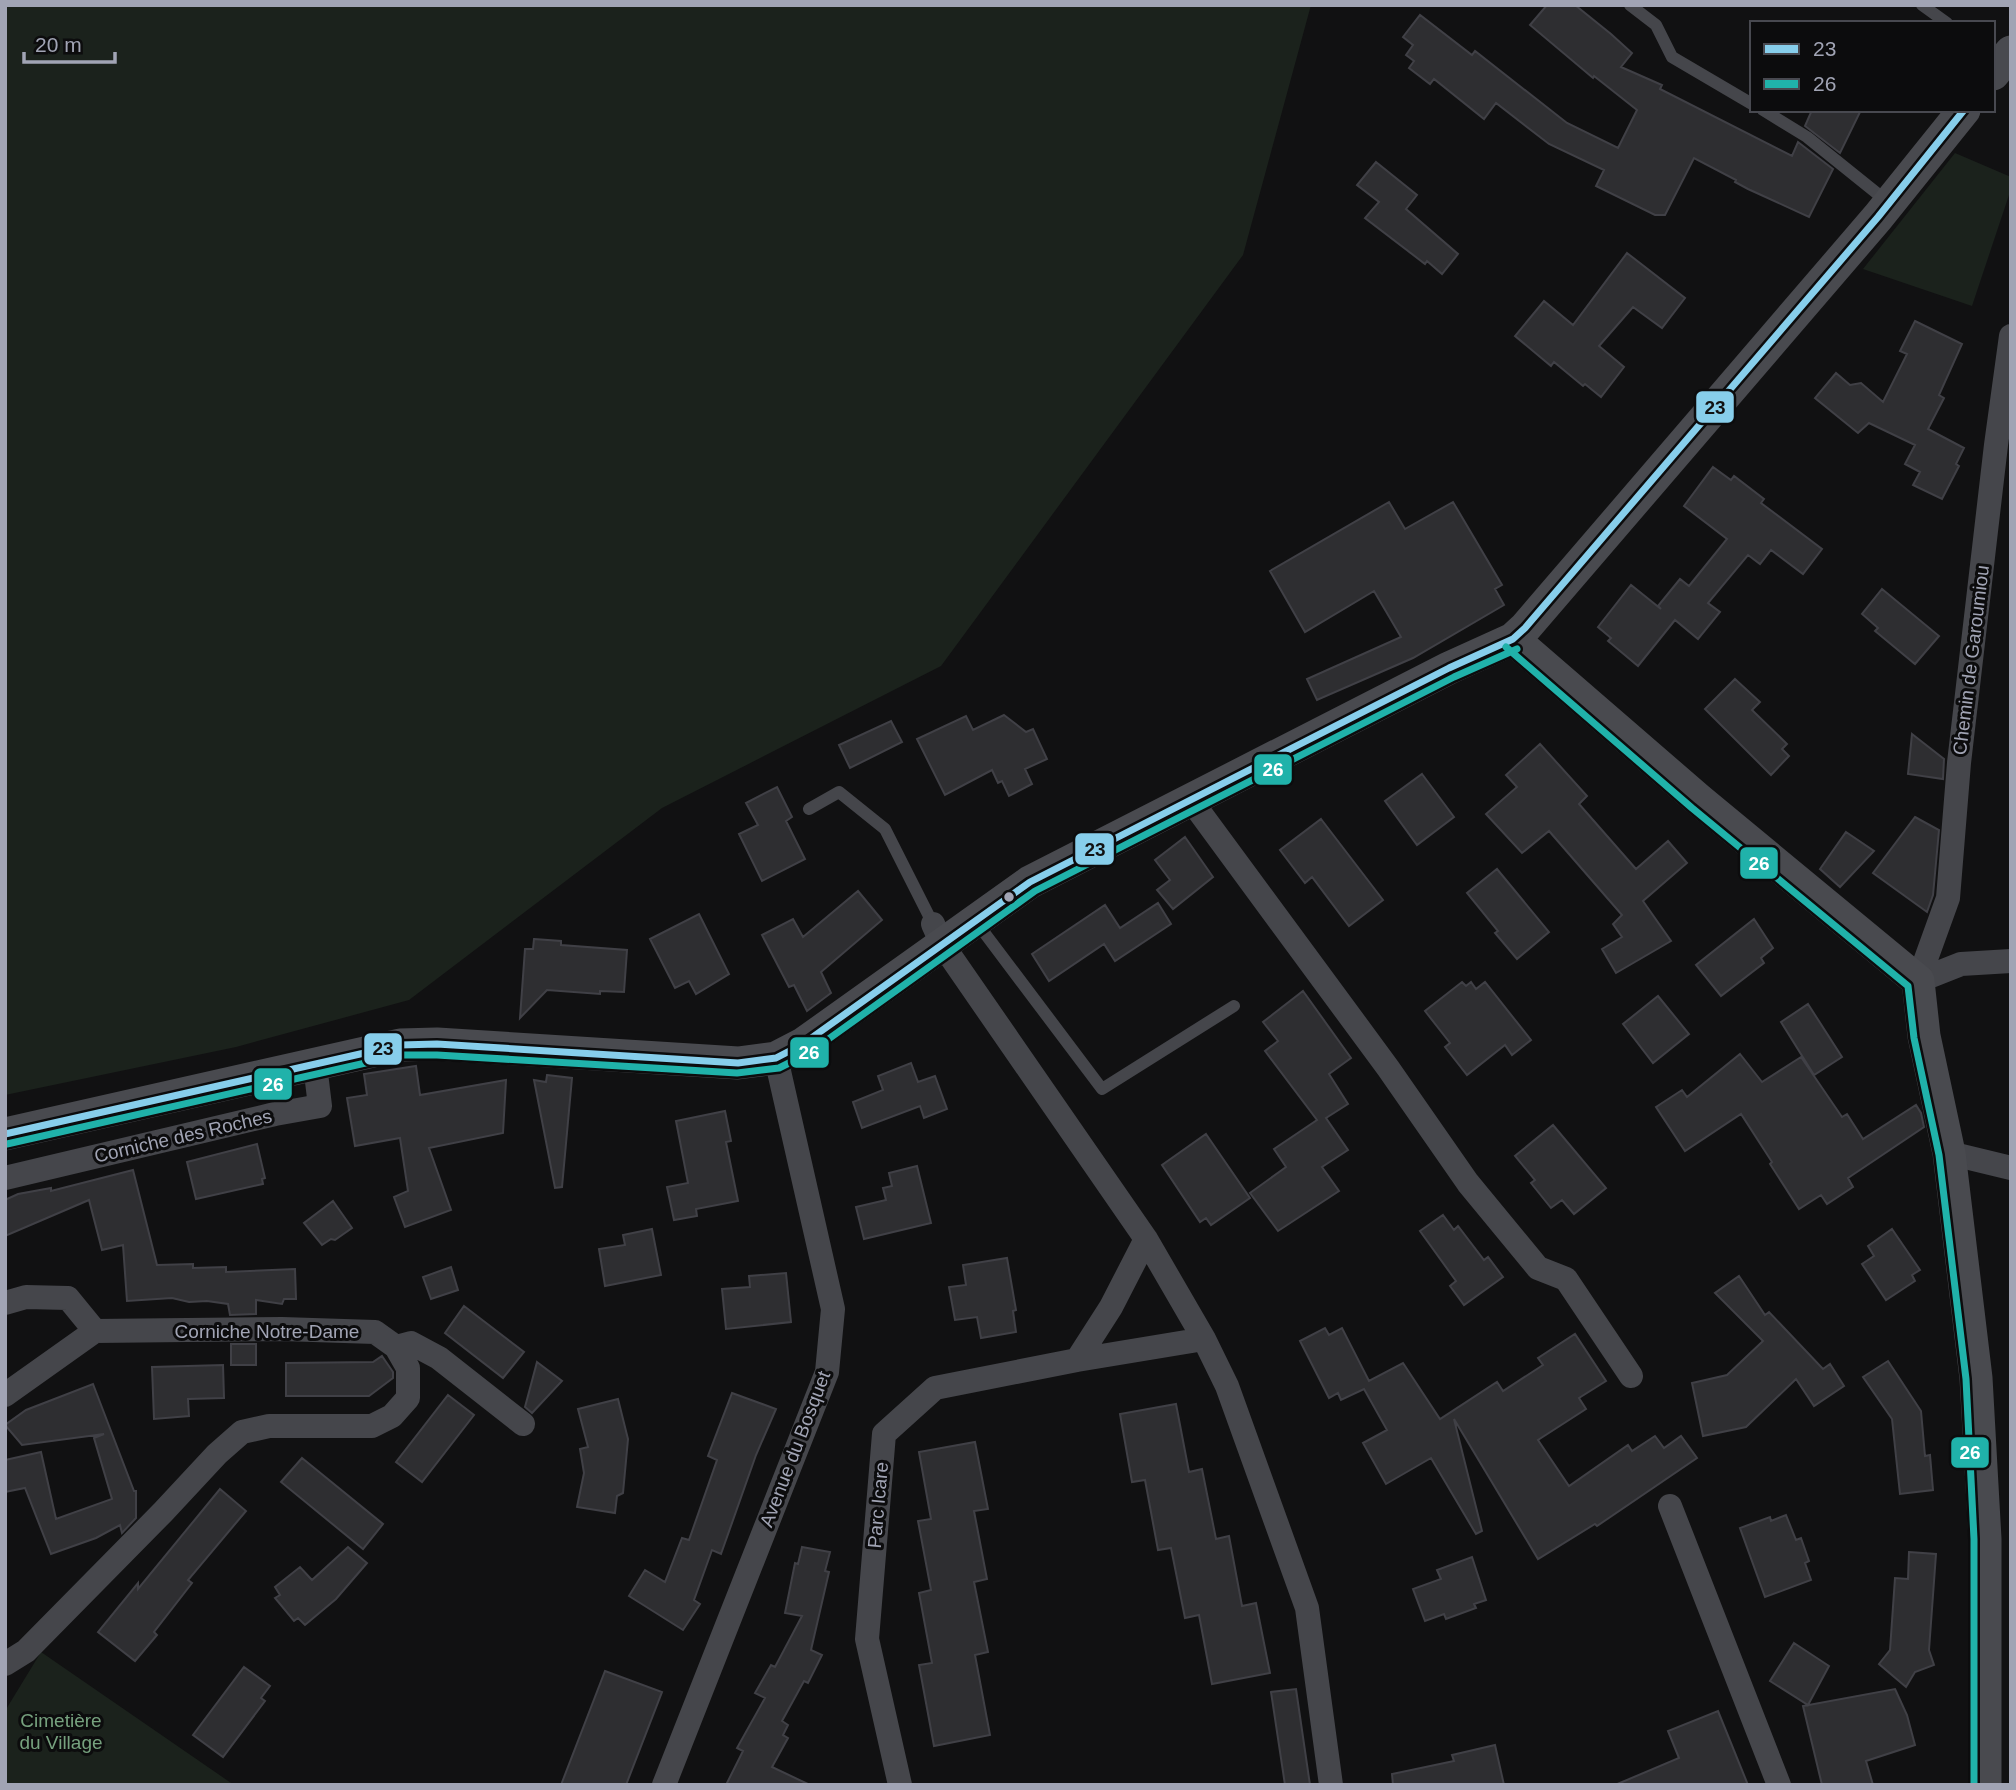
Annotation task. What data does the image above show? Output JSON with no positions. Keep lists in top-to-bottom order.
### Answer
{
  "streets": {
    "street": [
      "Chemin de Garoumiou",
      "Corniche des Roches",
      "Corniche Notre-Dame",
      "Avenue du Bosquet",
      "Parc Icare"
    ]
  },
  "parks": ["Cimetière du Village"],
  "lines": ["transit line 23", "transit line 26"],
  "legend": ["23", "26"],
  "scale_bar": "20 m"
}
